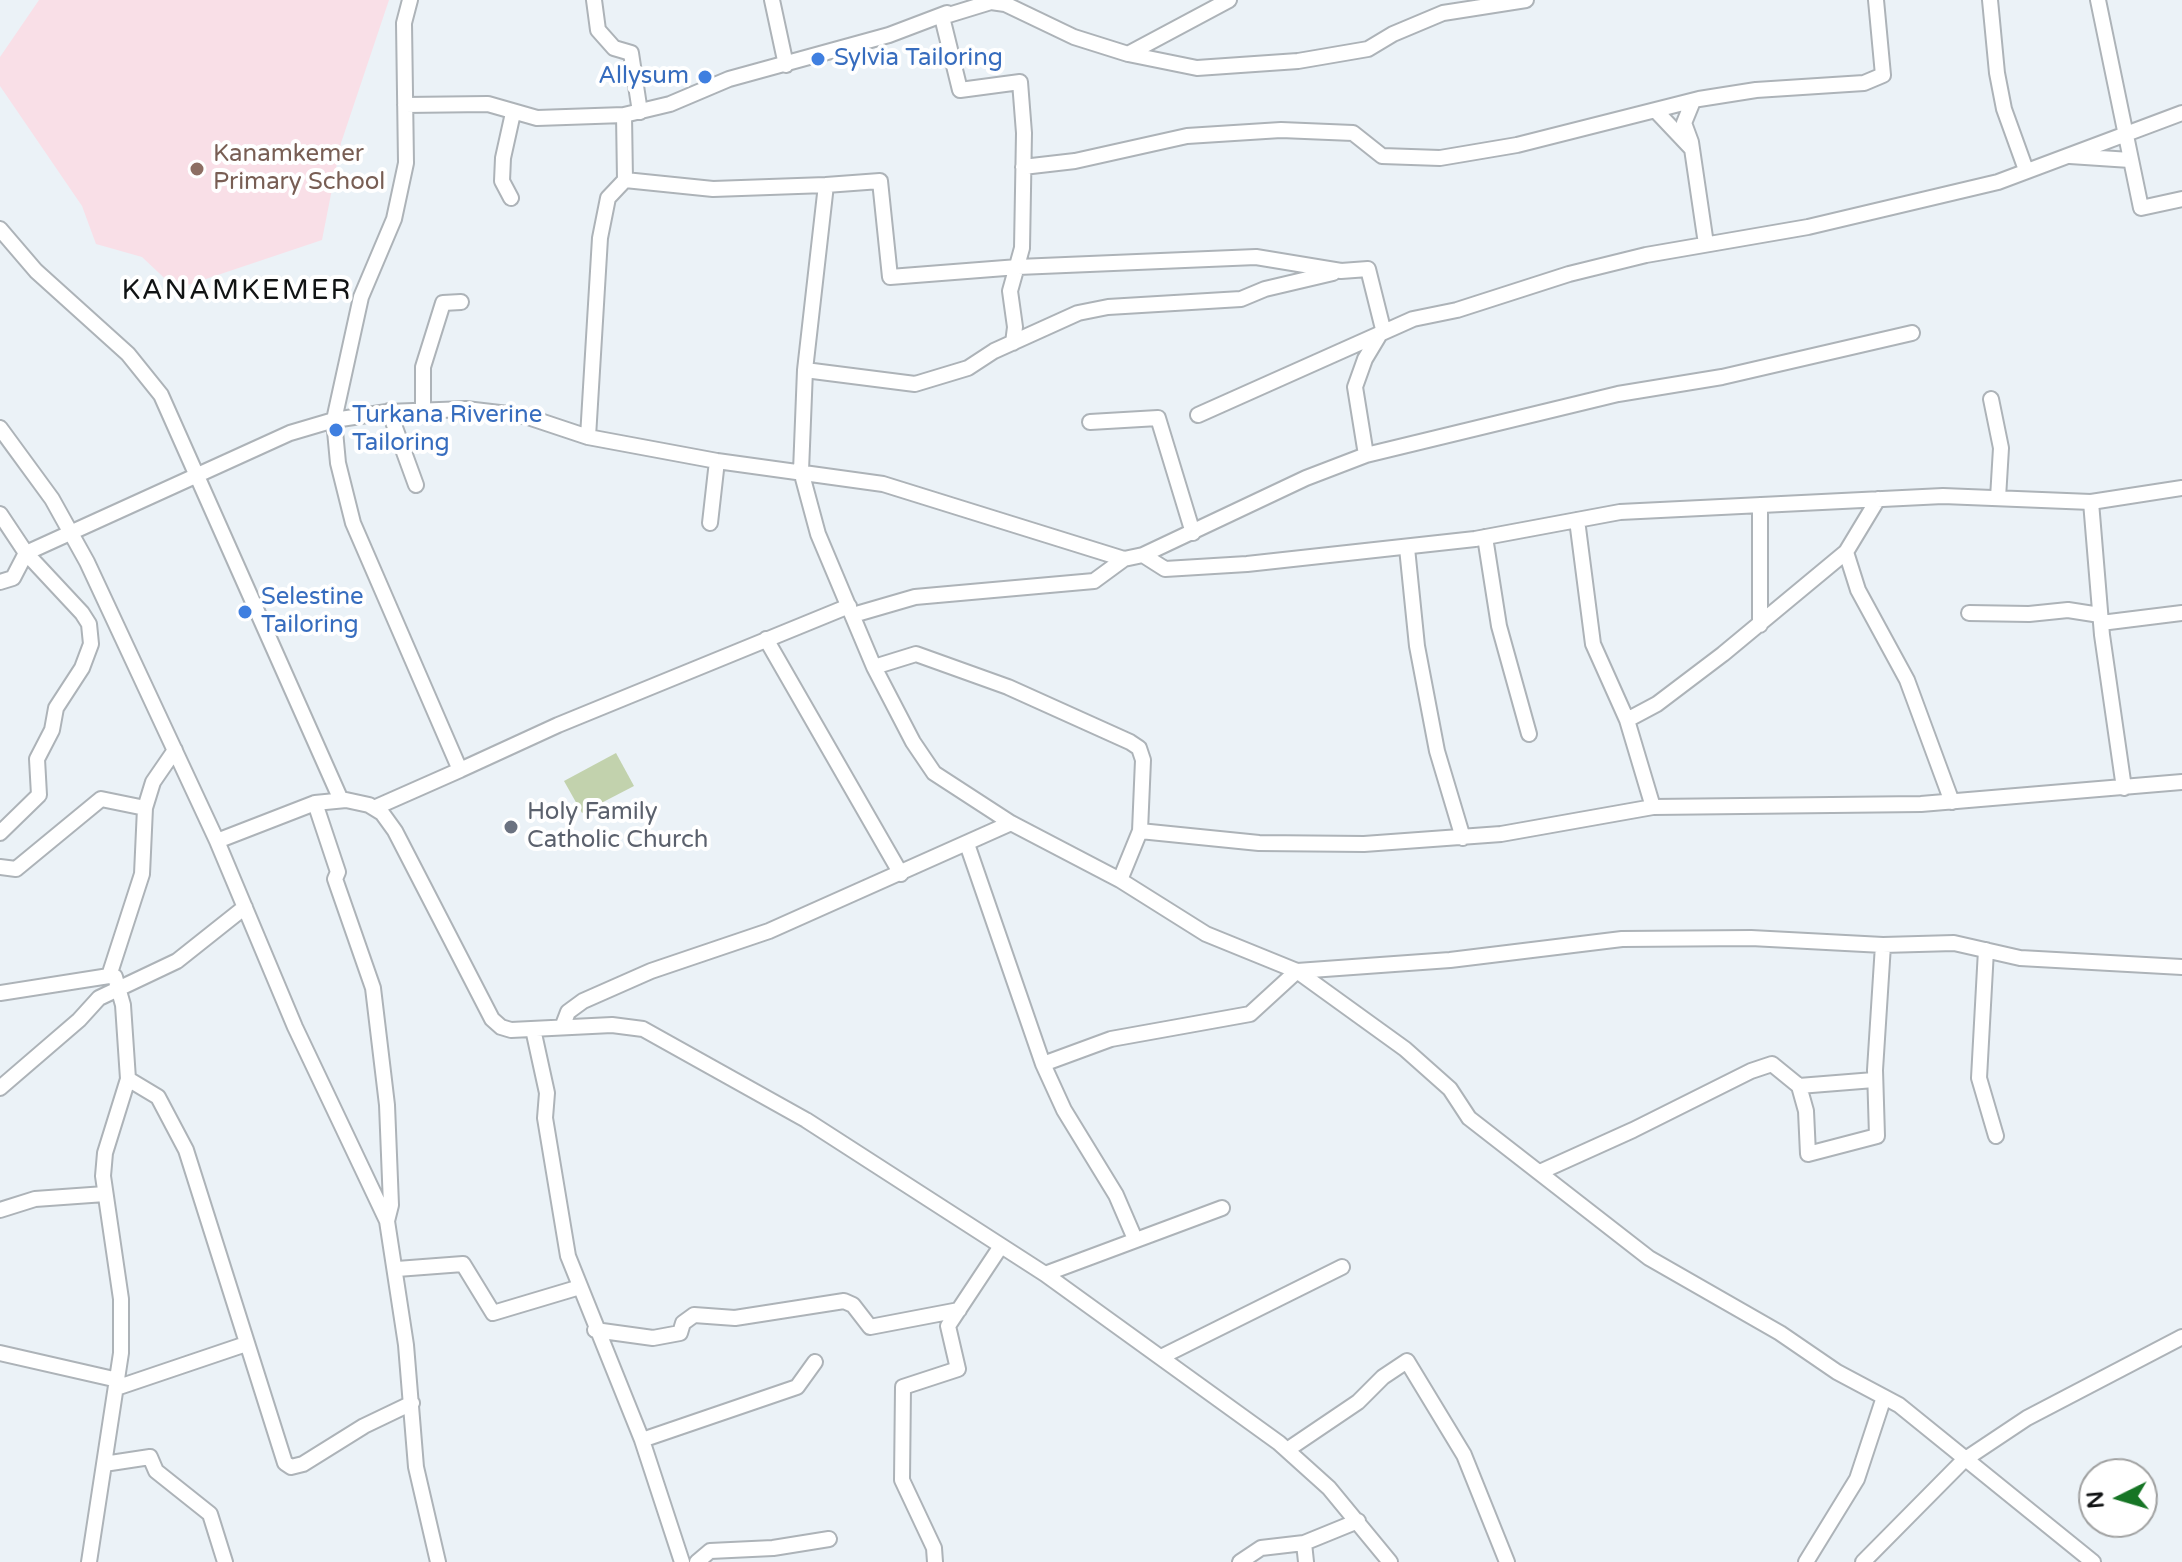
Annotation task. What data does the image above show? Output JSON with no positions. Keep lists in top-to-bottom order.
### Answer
{
  "districts": ["KANAMKEMER"],
  "places": [
    "Sylvia Tailoring",
    "Allysum",
    "Kanamkemer Primary School",
    "Turkana Riverine Tailoring",
    "Selestine Tailoring",
    "Holy Family Catholic Church"
  ],
  "north": "left"
}
